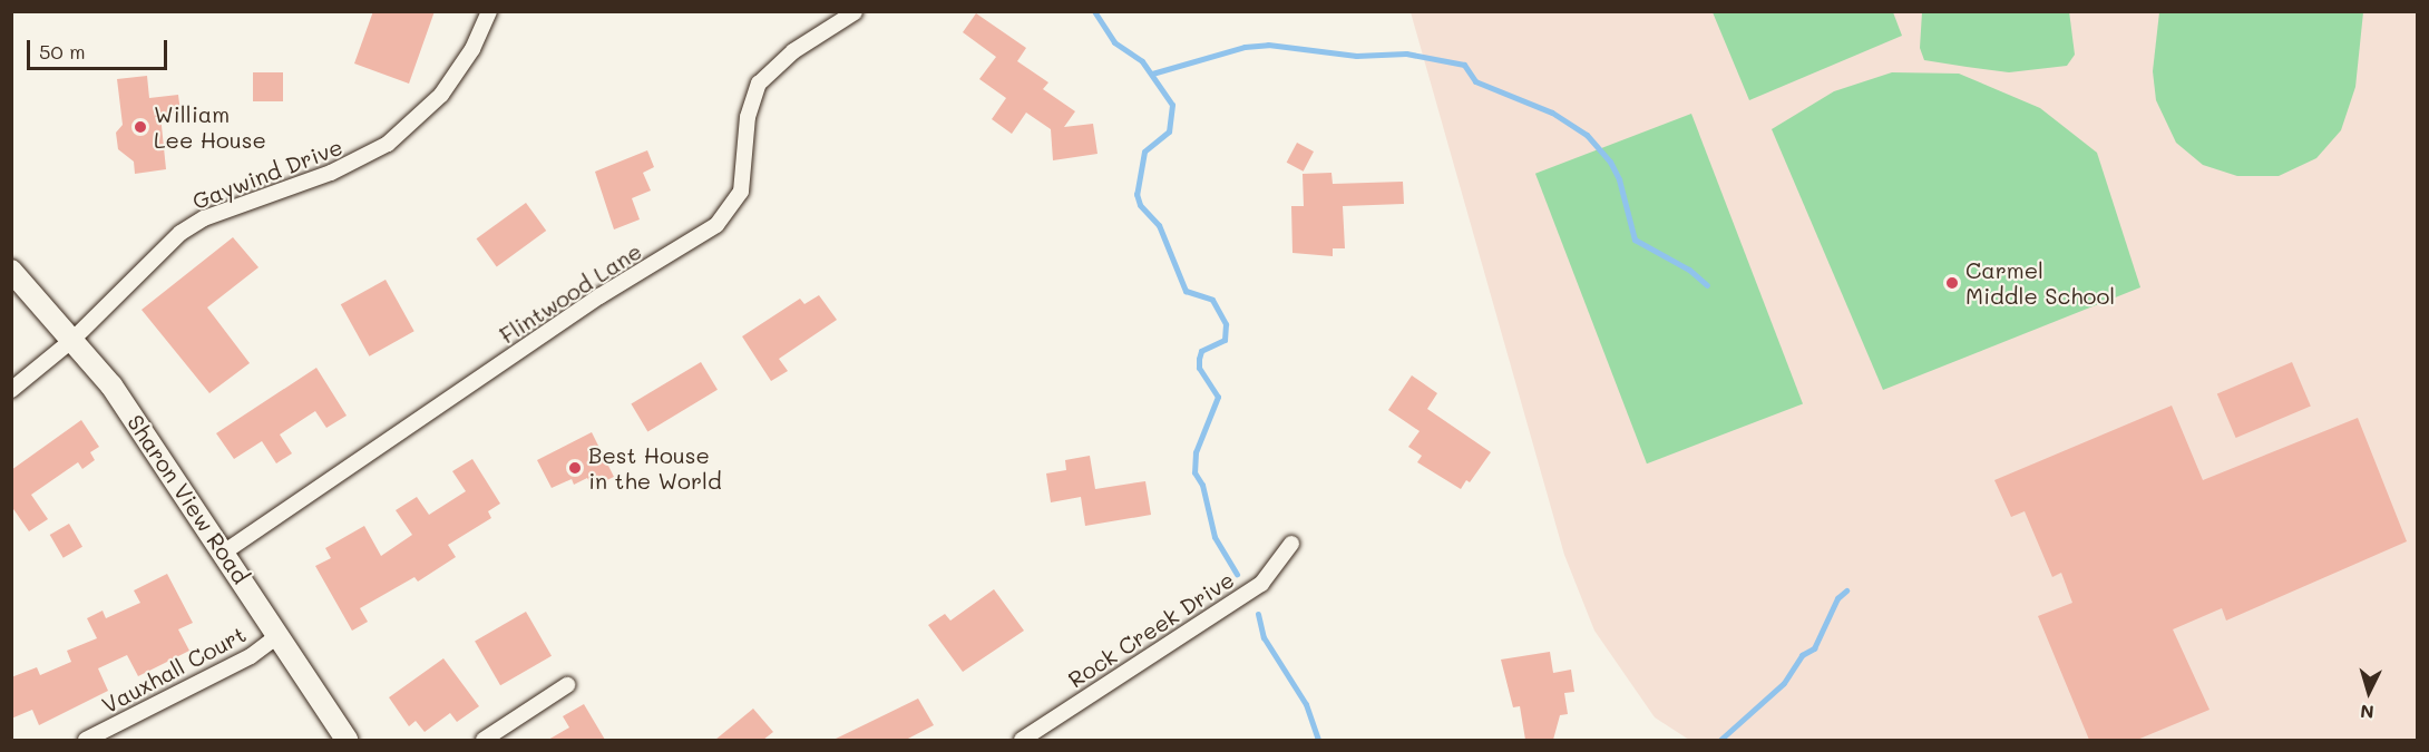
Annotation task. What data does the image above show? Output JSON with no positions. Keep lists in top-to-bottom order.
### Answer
{
  "streets": {
    "street": [
      "Gaywind Drive",
      "Flintwood Lane",
      "Sharon View Road",
      "Rock Creek Drive",
      "Vauxhall Court"
    ]
  },
  "crossings": [
    ["Gaywind Drive", "Sharon View Road"],
    ["Flintwood Lane", "Sharon View Road"],
    ["Sharon View Road", "Vauxhall Court"]
  ],
  "places": ["William Lee House", "Carmel Middle School", "Best House in the World"],
  "scale_bar": "50 m",
  "north": "bottom"
}
